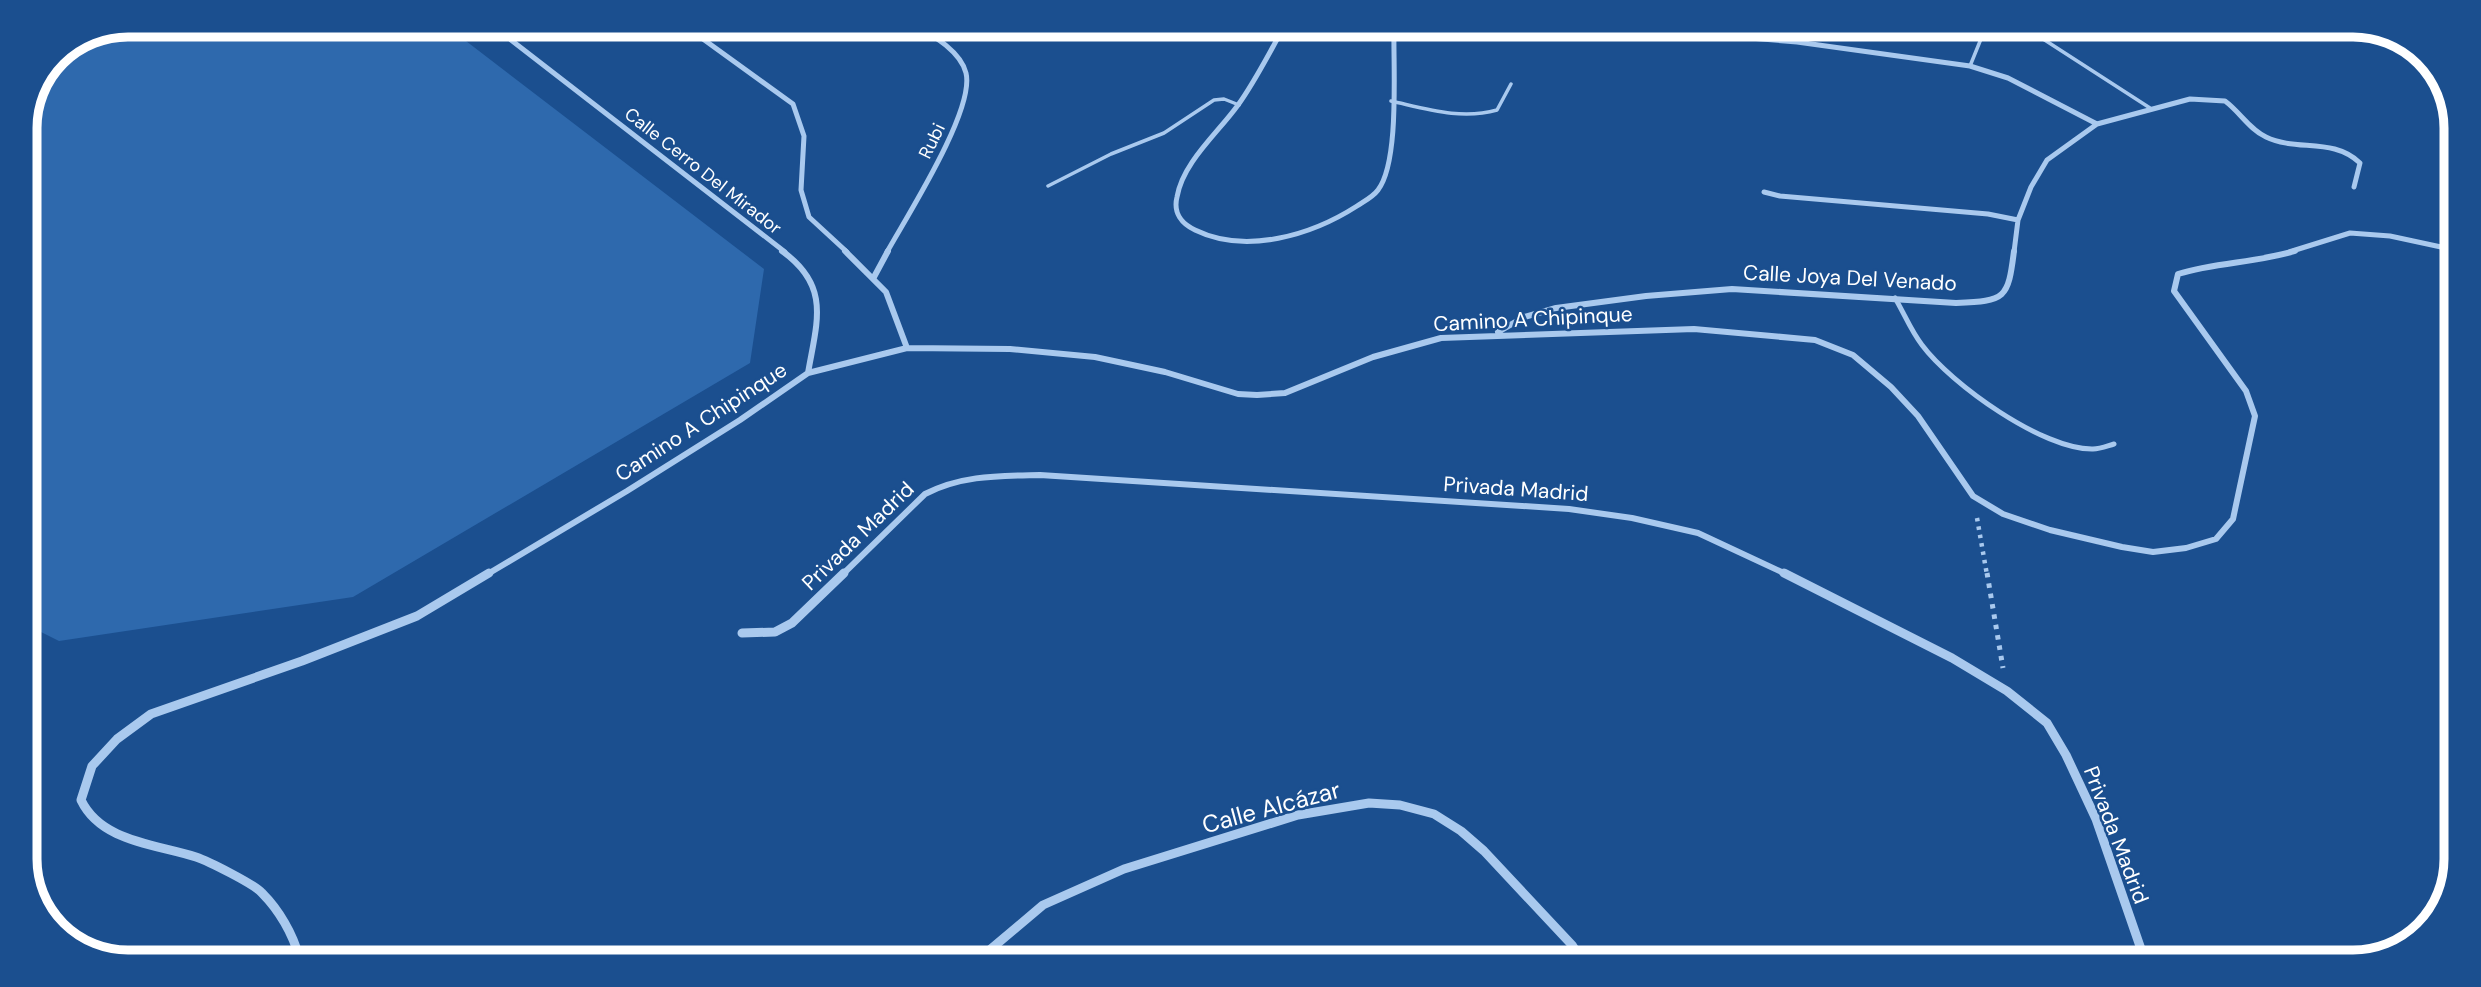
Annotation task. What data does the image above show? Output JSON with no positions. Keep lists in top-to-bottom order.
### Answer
{
  "streets": {
    "street": [
      "Rubi",
      "Calle Cerro Del Mirador",
      "Calle Joya Del Venado",
      "Camino A Chipinque",
      "Privada Madrid",
      "Calle Alcázar"
    ]
  },
  "crossings": [
    ["Calle Cerro Del Mirador", "Camino A Chipinque"],
    ["Calle Joya Del Venado", "Camino A Chipinque"]
  ]
}
